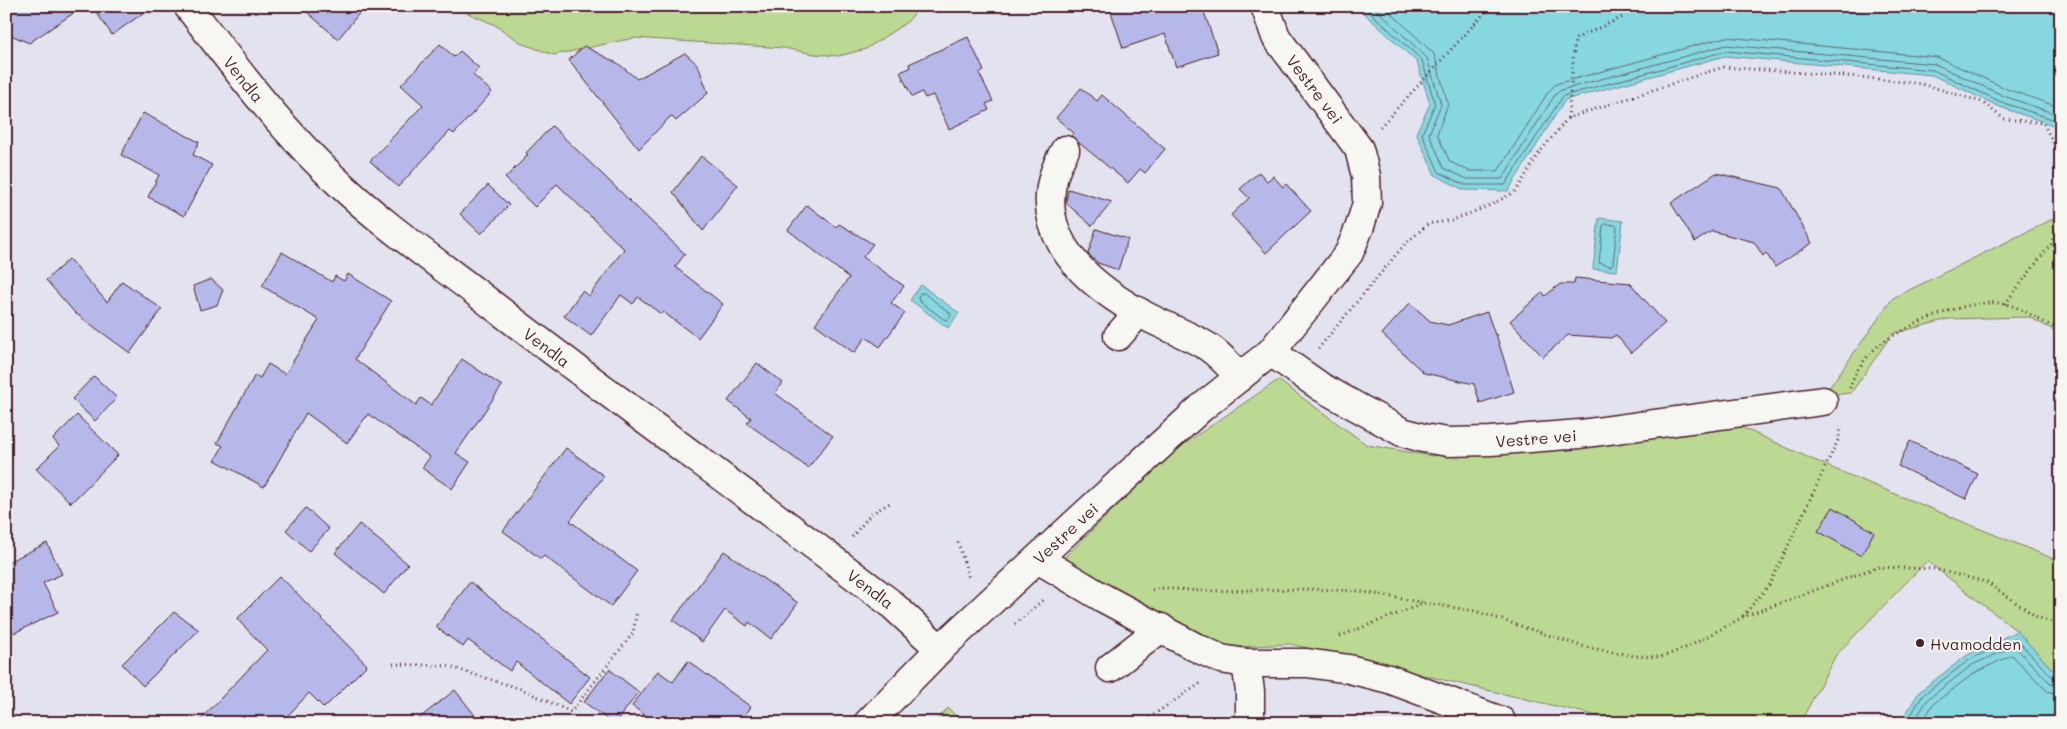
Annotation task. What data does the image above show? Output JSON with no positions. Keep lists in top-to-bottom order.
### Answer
{
  "streets": {
    "street": ["Vendla", "Vestre vei"]
  },
  "crossings": [
    ["Vendla", "Vestre vei"]
  ],
  "places": ["Hvamodden"]
}
